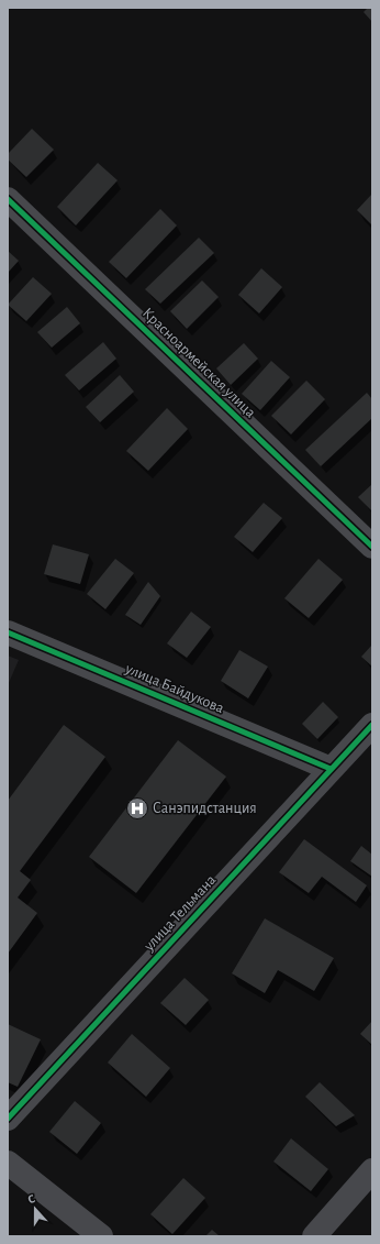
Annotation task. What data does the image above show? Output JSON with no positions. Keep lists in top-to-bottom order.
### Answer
{
  "streets": {
    "street": ["Красноармейская улица", "улица Байдукова", "улица Тельмана"]
  },
  "crossings": [
    ["улица Байдукова", "улица Тельмана"]
  ],
  "places": {
    "hospital": ["Санэпидстанция"]
  },
  "north": "top"
}
